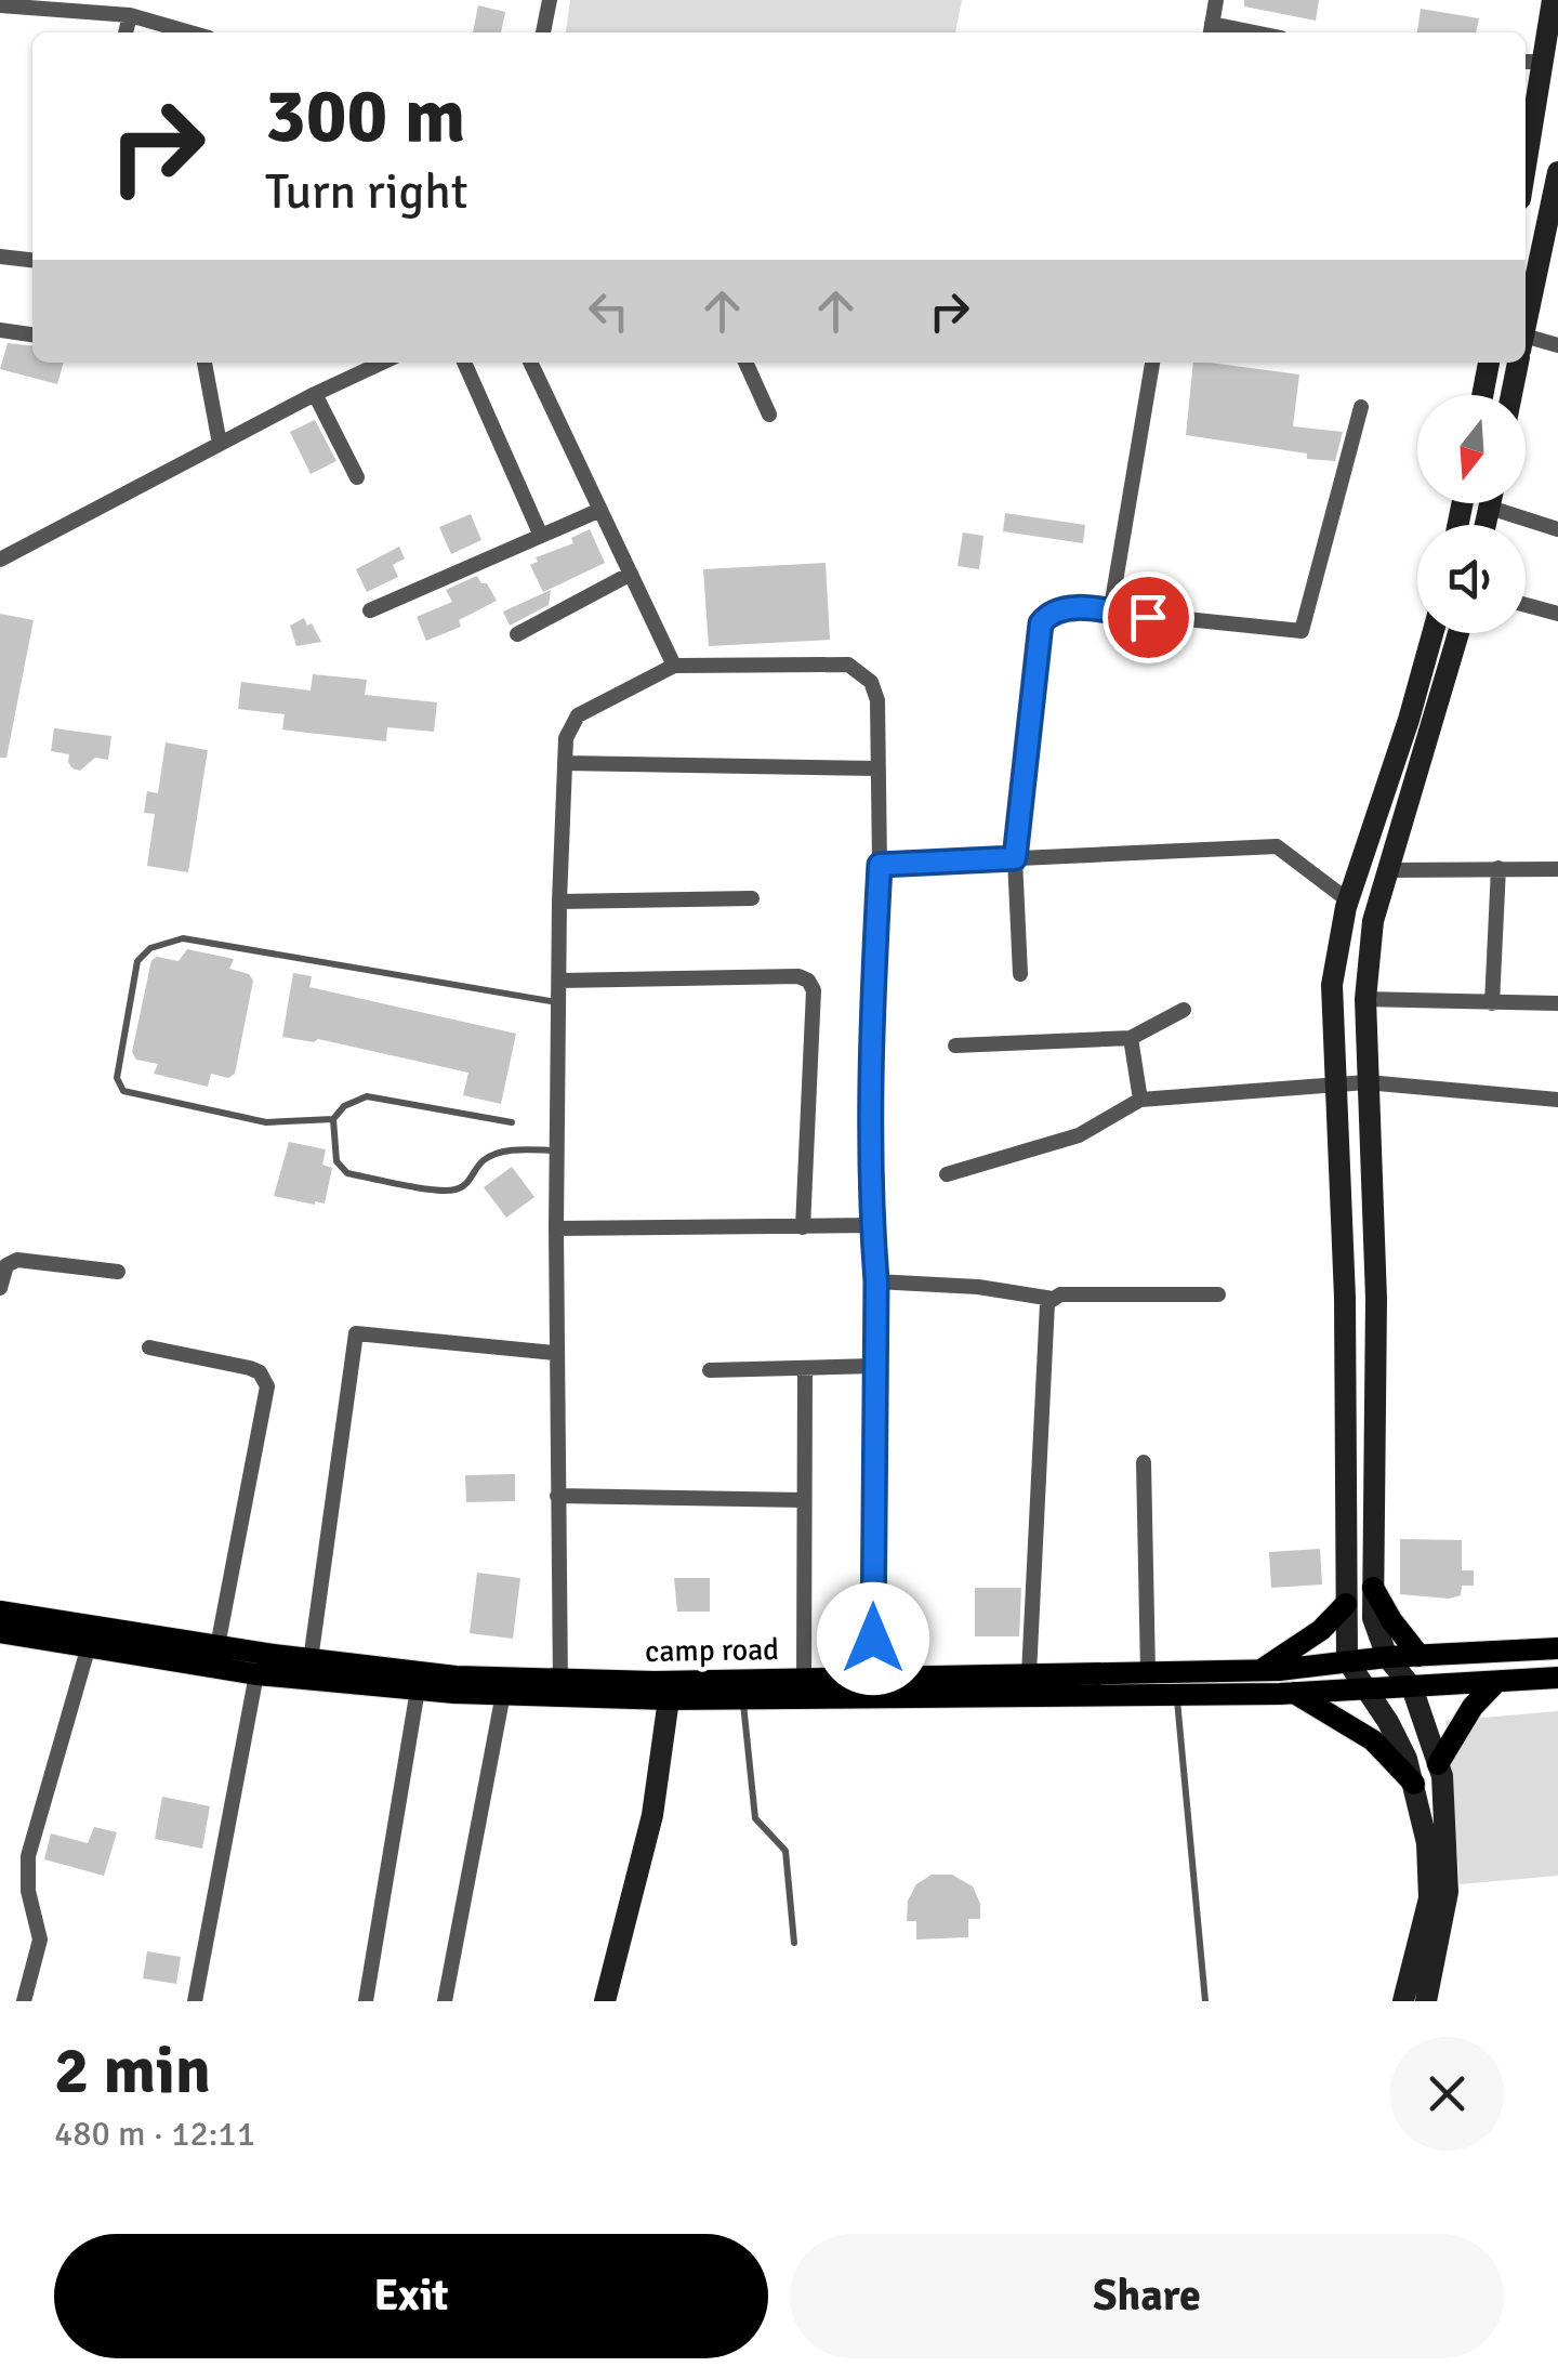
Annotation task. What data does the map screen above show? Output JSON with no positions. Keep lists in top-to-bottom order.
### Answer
{
  "streets": {
    "main road": ["camp road"]
  },
  "north": "bottom",
  "page": {
    "turn": ["300 m", "Turn right"],
    "heading": ["2 min", "480 m · 12:11"],
    "buttons": ["Exit", "Share"]
  }
}
